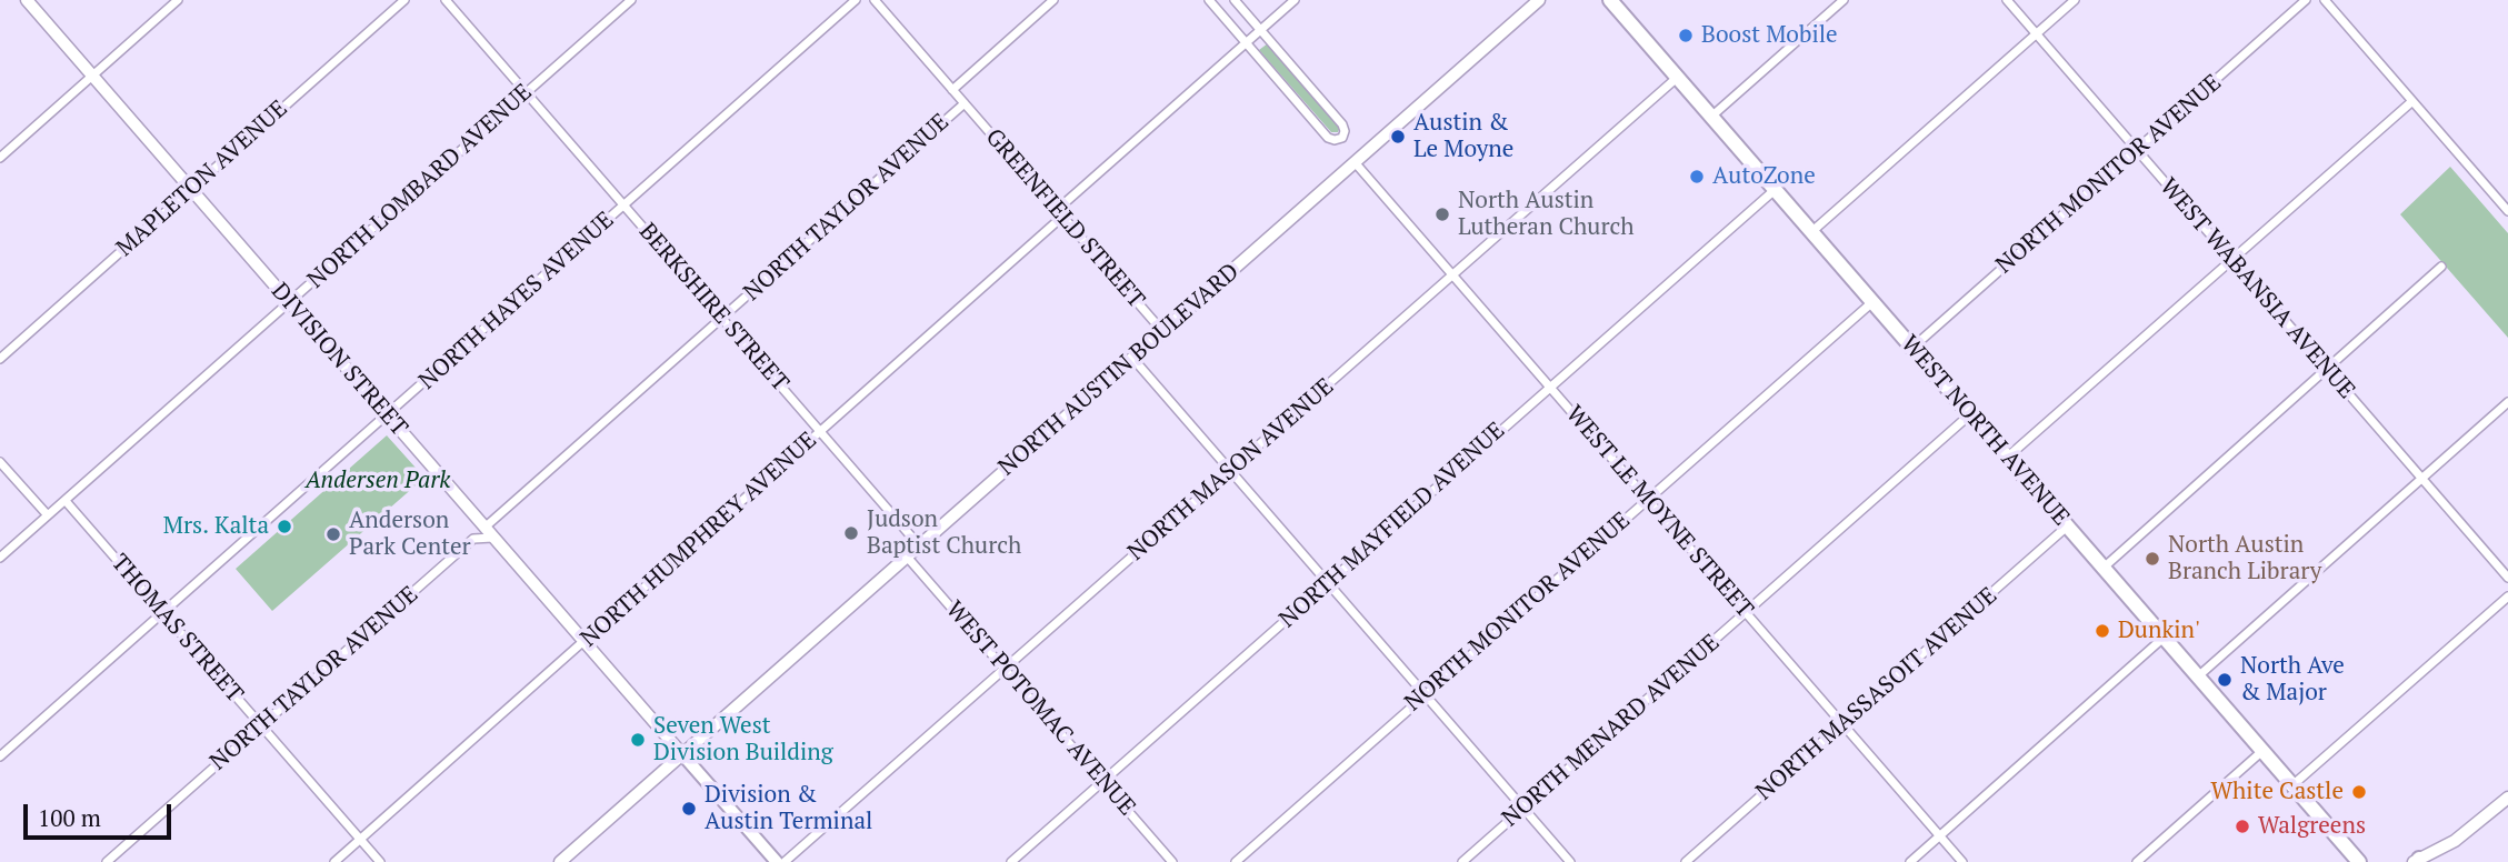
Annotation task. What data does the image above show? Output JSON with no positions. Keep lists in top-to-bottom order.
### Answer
{
  "streets": {
    "main road": ["WEST NORTH AVENUE"],
    "street": [
      "NORTH MONITOR AVENUE",
      "MAPLETON AVENUE",
      "NORTH LOMBARD AVENUE",
      "NORTH TAYLOR AVENUE",
      "GREENFIELD STREET",
      "WEST WABANSIA AVENUE",
      "NORTH HAYES AVENUE",
      "BERKSHIRE STREET",
      "DIVISION STREET",
      "NORTH AUSTIN BOULEVARD",
      "NORTH MASON AVENUE",
      "WEST LE MOYNE STREET",
      "NORTH MAYFIELD AVENUE",
      "NORTH HUMPHREY AVENUE",
      "THOMAS STREET",
      "NORTH MASSASOIT AVENUE",
      "WEST POTOMAC AVENUE",
      "NORTH MENARD AVENUE"
    ]
  },
  "crossings": [
    ["NORTH MONITOR AVENUE", "WEST WABANSIA AVENUE"],
    ["NORTH MONITOR AVENUE", "WEST NORTH AVENUE"],
    ["NORTH MONITOR AVENUE", "WEST LE MOYNE STREET"],
    ["MAPLETON AVENUE", "DIVISION STREET"],
    ["NORTH LOMBARD AVENUE", "BERKSHIRE STREET"],
    ["NORTH LOMBARD AVENUE", "DIVISION STREET"],
    ["NORTH LOMBARD AVENUE", "THOMAS STREET"],
    ["NORTH TAYLOR AVENUE", "GREENFIELD STREET"],
    ["NORTH TAYLOR AVENUE", "BERKSHIRE STREET"],
    ["NORTH TAYLOR AVENUE", "DIVISION STREET"],
    ["NORTH TAYLOR AVENUE", "THOMAS STREET"],
    ["GREENFIELD STREET", "NORTH AUSTIN BOULEVARD"],
    ["GREENFIELD STREET", "NORTH HUMPHREY AVENUE"],
    ["NORTH HAYES AVENUE", "BERKSHIRE STREET"],
    ["NORTH HAYES AVENUE", "DIVISION STREET"],
    ["NORTH HAYES AVENUE", "THOMAS STREET"],
    ["BERKSHIRE STREET", "NORTH AUSTIN BOULEVARD"],
    ["BERKSHIRE STREET", "NORTH HUMPHREY AVENUE"],
    ["DIVISION STREET", "NORTH AUSTIN BOULEVARD"],
    ["DIVISION STREET", "NORTH HUMPHREY AVENUE"],
    ["NORTH AUSTIN BOULEVARD", "WEST LE MOYNE STREET"],
    ["NORTH AUSTIN BOULEVARD", "WEST POTOMAC AVENUE"],
    ["WEST NORTH AVENUE", "NORTH MASON AVENUE"],
    ["WEST NORTH AVENUE", "NORTH MAYFIELD AVENUE"],
    ["WEST NORTH AVENUE", "NORTH MASSASOIT AVENUE"],
    ["WEST NORTH AVENUE", "NORTH MENARD AVENUE"],
    ["NORTH MASON AVENUE", "WEST LE MOYNE STREET"],
    ["NORTH MASON AVENUE", "WEST POTOMAC AVENUE"],
    ["WEST LE MOYNE STREET", "NORTH MAYFIELD AVENUE"],
    ["WEST LE MOYNE STREET", "NORTH MASSASOIT AVENUE"],
    ["WEST LE MOYNE STREET", "NORTH MENARD AVENUE"],
    ["NORTH MAYFIELD AVENUE", "WEST POTOMAC AVENUE"],
    ["NORTH HUMPHREY AVENUE", "THOMAS STREET"]
  ],
  "parks": ["Andersen Park"],
  "places": [
    "Boost Mobile",
    "Austin & Le Moyne",
    "AutoZone",
    "North Austin Lutheran Church",
    "Mrs. Kalta",
    "Judson Baptist Church",
    "Anderson Park Center",
    "North Austin Branch Library",
    "Dunkin'",
    "North Ave & Major",
    "Seven West Division Building",
    "White Castle",
    "Division & Austin Terminal",
    "Walgreens"
  ],
  "scale_bar": "100 m"
}
